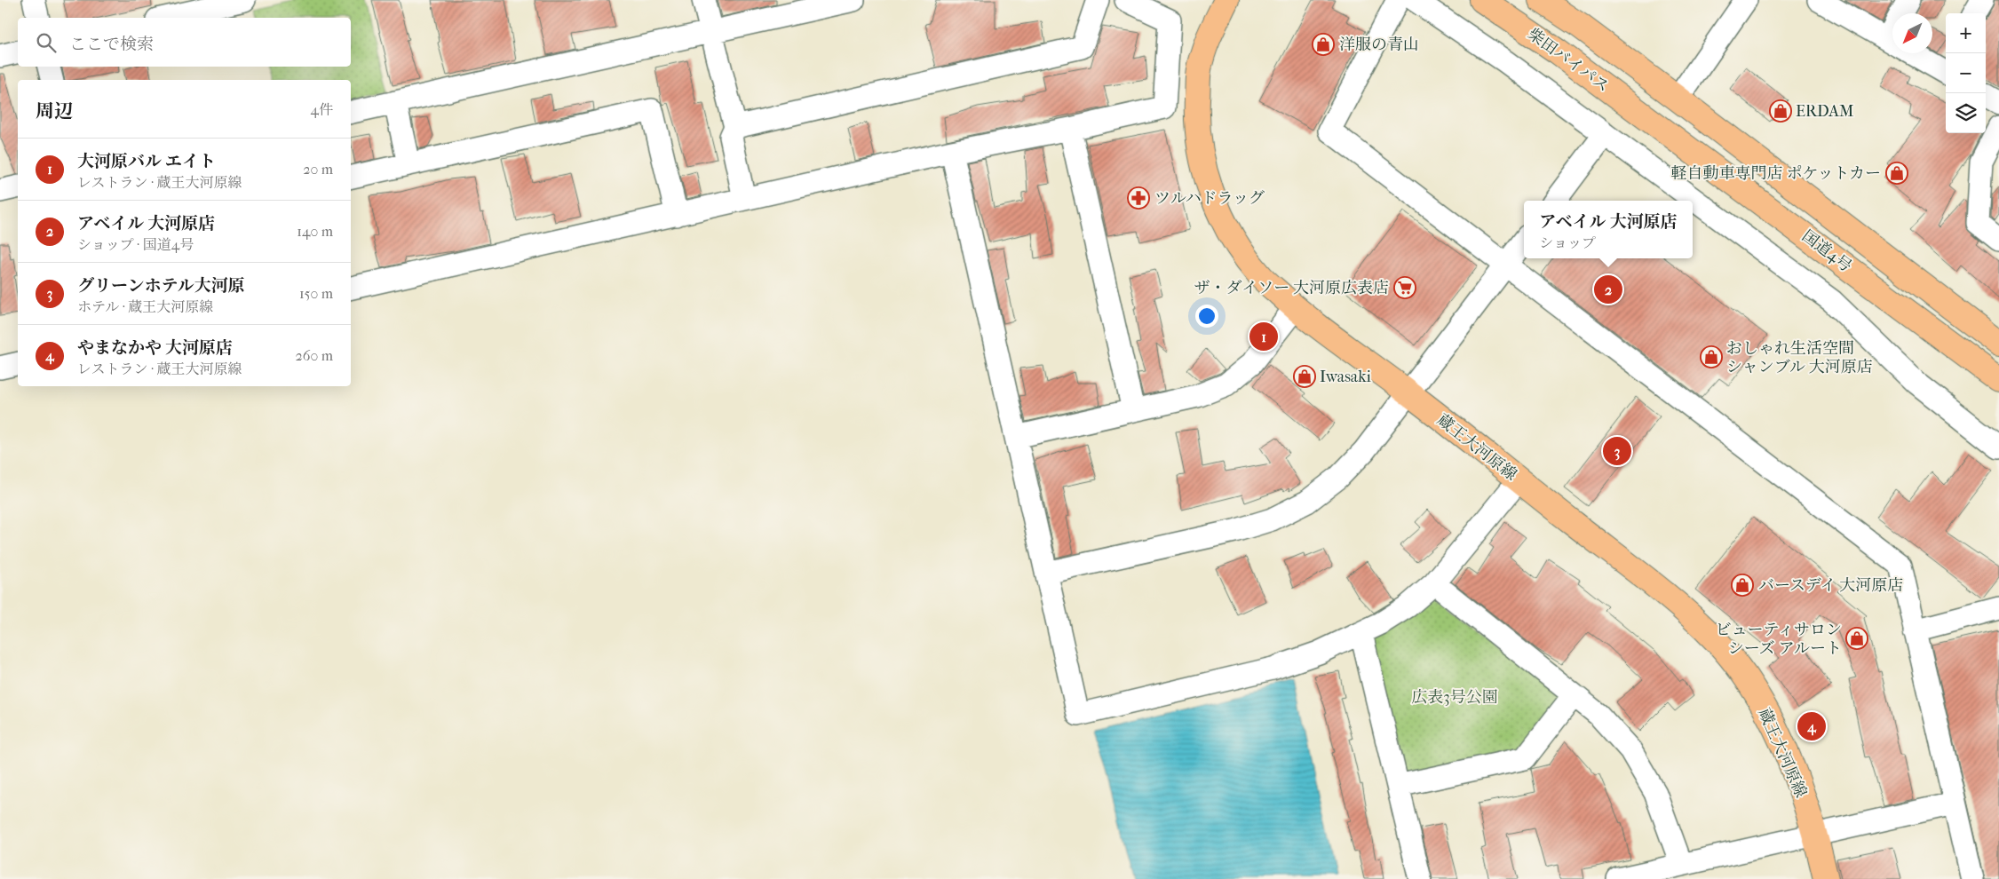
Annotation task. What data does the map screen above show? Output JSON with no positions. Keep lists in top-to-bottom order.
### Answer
{
  "streets": {
    "main road": ["柴田バイパス", "国道4号", "蔵王大河原線"]
  },
  "crossings": [
    ["柴田バイパス", "国道4号"]
  ],
  "parks": ["広表3号公園"],
  "places": {
    "shop": [
      "洋服の青山",
      "ERDAM",
      "軽自動車専門店 ポケットカー",
      "おしゃれ生活空間 シャンブル 大河原店",
      "Iwasaki",
      "バースデイ 大河原店",
      "ビューティサロン シーズ アルート"
    ],
    "pharmacy": ["ツルハドラッグ"],
    "supermarket": ["ザ・ダイソー 大河原広表店"]
  },
  "north": "bottom left",
  "page": {
    "map_buttons": ["+", "−"],
    "search": "ここで検索",
    "heading": ["周辺", "4件"],
    "list": [
      {
        "mark": "1",
        "name": "大河原バル エイト",
        "note": "レストラン · 蔵王大河原線",
        "value": "20 m"
      },
      {
        "mark": "2",
        "name": "アベイル 大河原店",
        "note": "ショップ · 国道4号",
        "value": "140 m"
      },
      {
        "mark": "3",
        "name": "グリーンホテル大河原",
        "note": "ホテル · 蔵王大河原線",
        "value": "150 m"
      },
      {
        "mark": "4",
        "name": "やまなかや 大河原店",
        "note": "レストラン · 蔵王大河原線",
        "value": "260 m"
      }
    ],
    "popup": ["アベイル 大河原店", "ショップ"],
    "pins": [
      "2",
      "1",
      "3",
      "4"
    ]
  }
}
